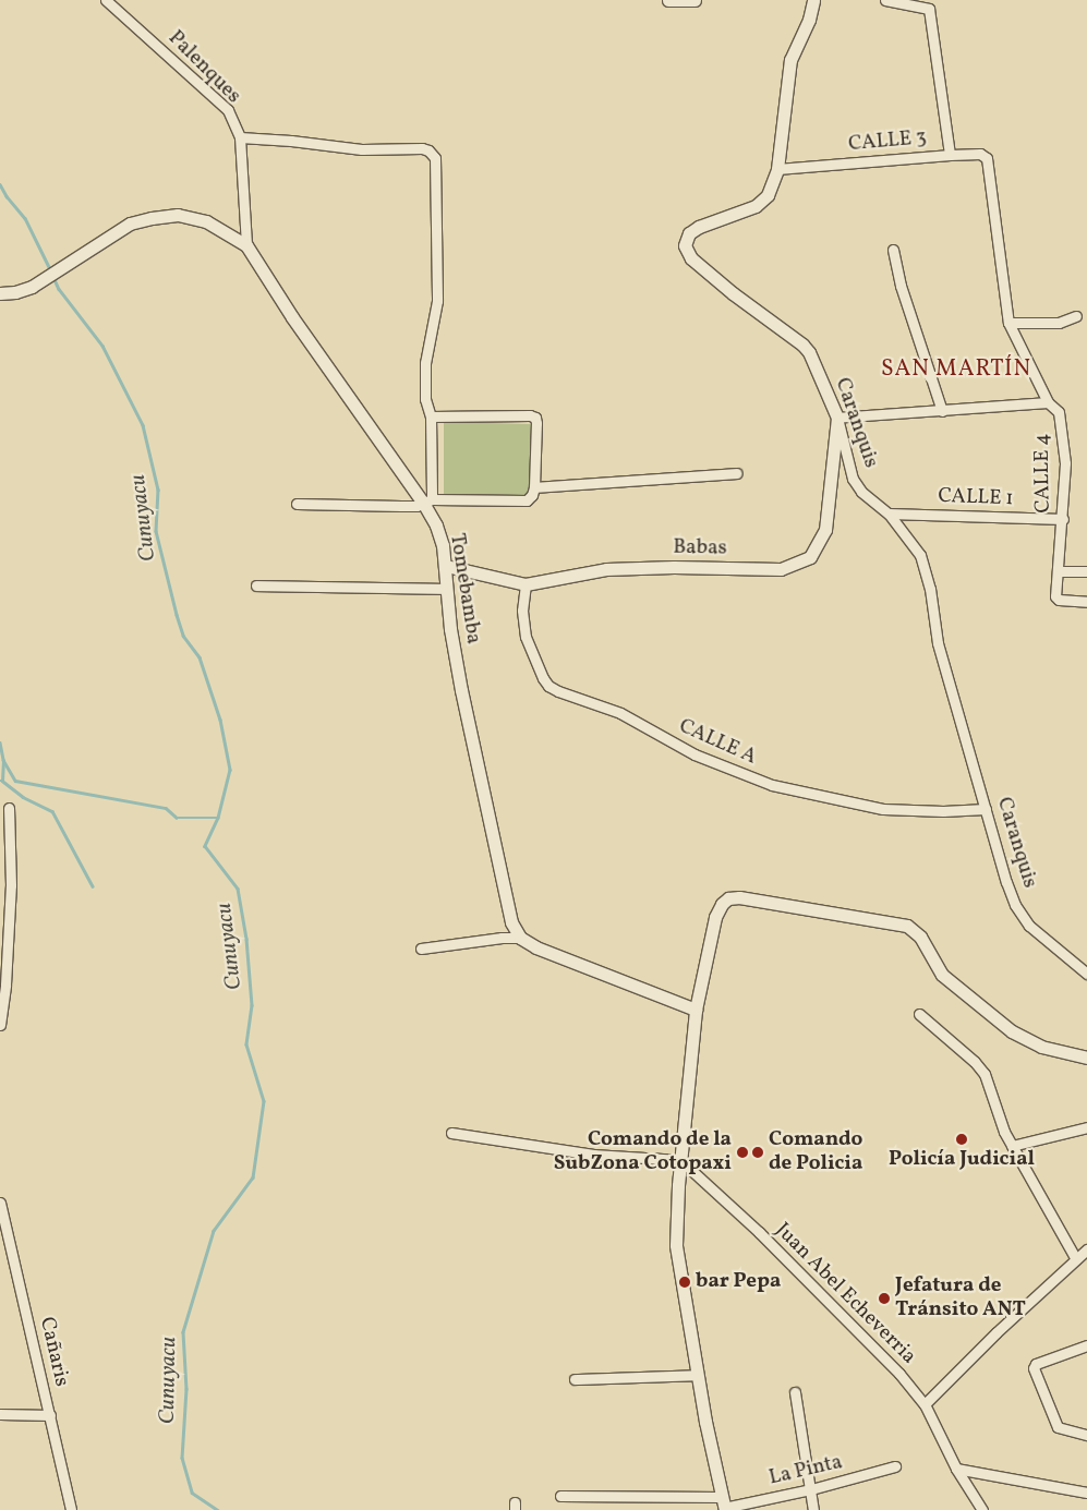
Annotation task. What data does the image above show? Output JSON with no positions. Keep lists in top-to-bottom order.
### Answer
{
  "streets": {
    "street": [
      "Palenques",
      "CALLE 3",
      "Caranquis",
      "CALLE 4",
      "CALLE 1",
      "Babas",
      "Tomebamba",
      "CALLE A",
      "Juan Abel Echeverria",
      "Cañaris",
      "La Pinta"
    ]
  },
  "crossings": [
    ["Palenques", "Tomebamba"],
    ["CALLE 3", "Caranquis"],
    ["CALLE 3", "CALLE 4"],
    ["Caranquis", "CALLE 1"],
    ["Caranquis", "Babas"],
    ["Caranquis", "CALLE A"],
    ["CALLE 4", "CALLE 1"],
    ["Babas", "Tomebamba"],
    ["Babas", "CALLE A"]
  ],
  "districts": ["SAN MARTÍN"],
  "water": ["Cunuyacu"],
  "places": [
    "Policía Judicial",
    "Comando de la SubZona Cotopaxi",
    "Comando de Policia",
    "bar Pepa",
    "Jefatura de Tránsito ANT"
  ]
}
